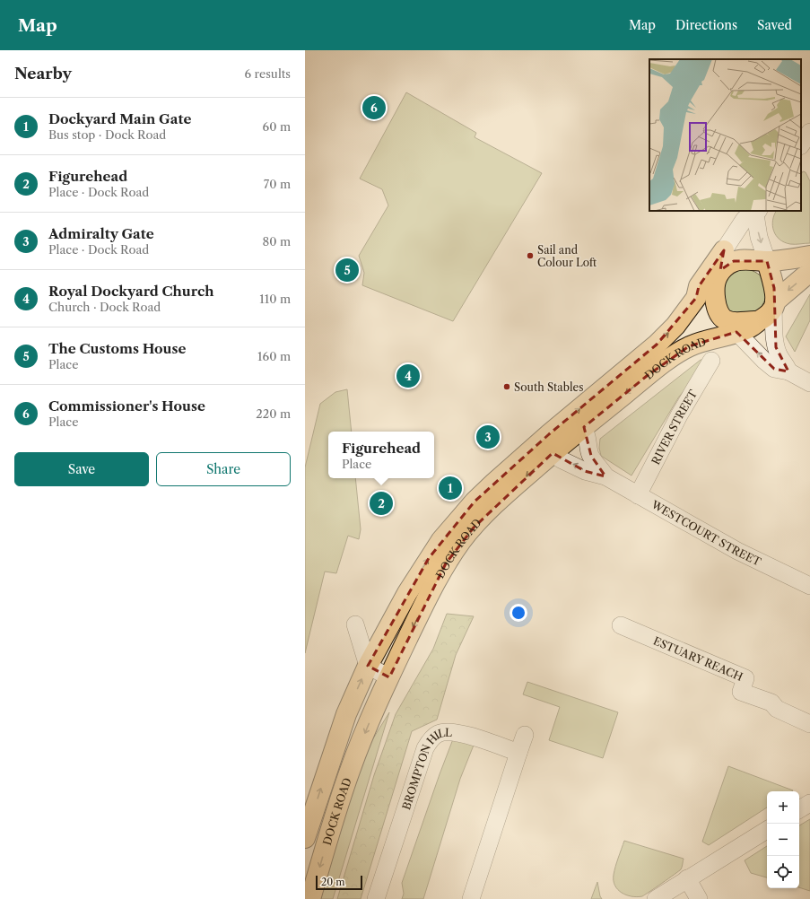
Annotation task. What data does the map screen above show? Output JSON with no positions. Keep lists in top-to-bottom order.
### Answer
{
  "streets": {
    "main road": ["DOCK ROAD"],
    "street": [
      "RIVER STREET",
      "WESTCOURT STREET",
      "ESTUARY REACH",
      "BROMPTON HILL"
    ]
  },
  "crossings": [
    ["DOCK ROAD", "WESTCOURT STREET"],
    ["RIVER STREET", "WESTCOURT STREET"]
  ],
  "places": ["Sail and Colour Loft", "South Stables"],
  "scale_bar": "20 m",
  "page": {
    "header": "Map",
    "nav": ["Map", "Directions", "Saved"],
    "heading": ["Nearby", "6 results"],
    "pins": [
      "6",
      "5",
      "4",
      "3",
      "1",
      "2"
    ],
    "list": [
      {
        "mark": "1",
        "name": "Dockyard Main Gate",
        "note": "Bus stop · Dock Road",
        "value": "60 m"
      },
      {
        "mark": "2",
        "name": "Figurehead",
        "note": "Place · Dock Road",
        "value": "70 m"
      },
      {
        "mark": "3",
        "name": "Admiralty Gate",
        "note": "Place · Dock Road",
        "value": "80 m"
      },
      {
        "mark": "4",
        "name": "Royal Dockyard Church",
        "note": "Church · Dock Road",
        "value": "110 m"
      },
      {
        "mark": "5",
        "name": "The Customs House",
        "note": "Place",
        "value": "160 m"
      },
      {
        "mark": "6",
        "name": "Commissioner's House",
        "note": "Place",
        "value": "220 m"
      }
    ],
    "popup": ["Figurehead", "Place"],
    "buttons": ["Save", "Share"],
    "map_buttons": ["+", "−"],
    "scale": "20 m"
  }
}
